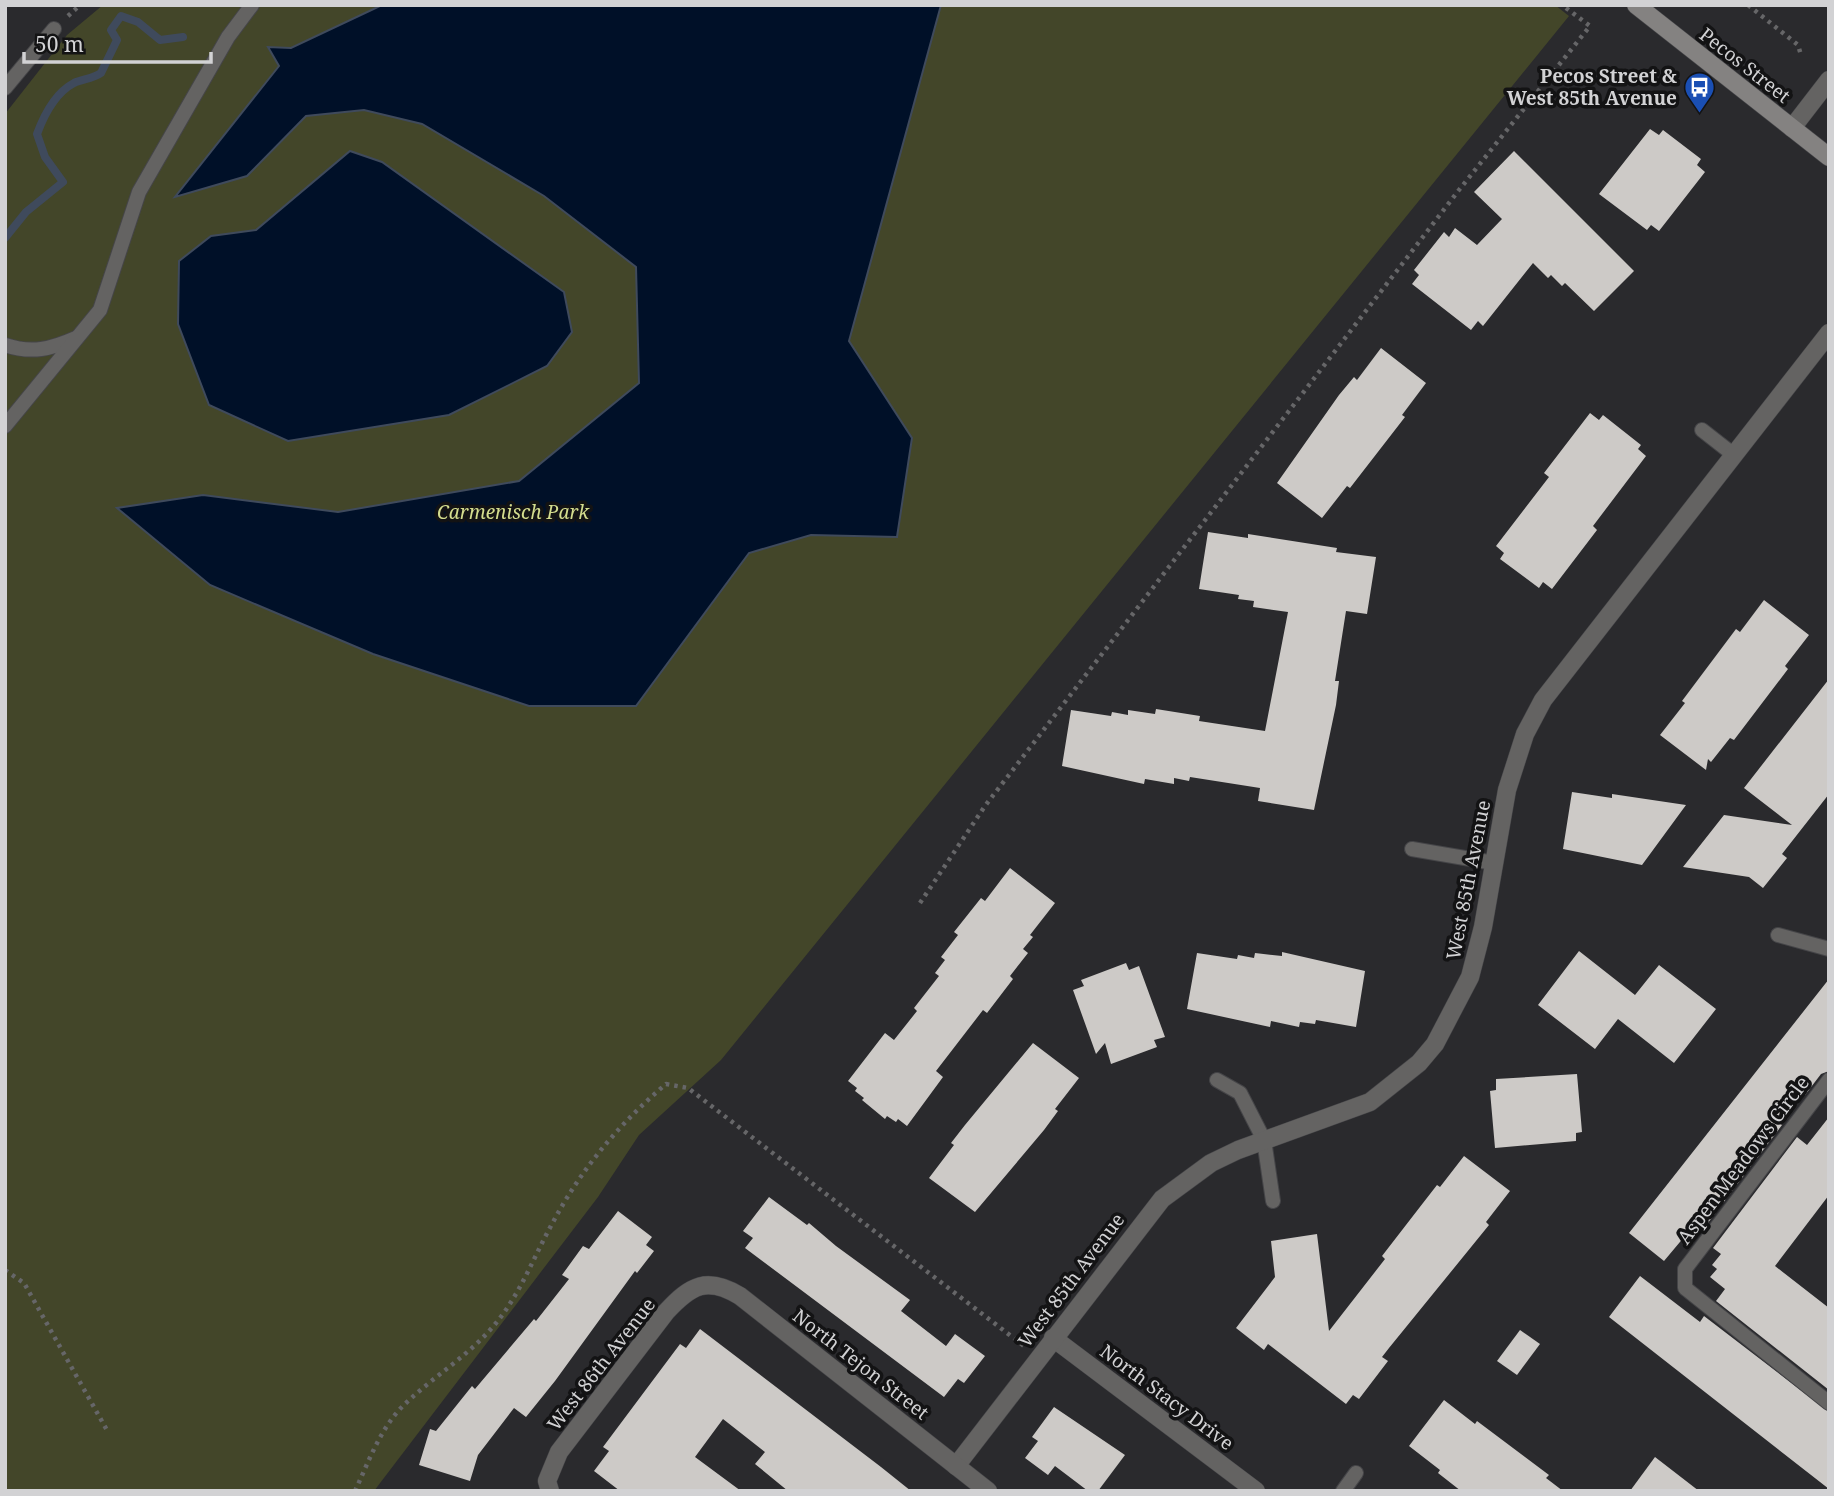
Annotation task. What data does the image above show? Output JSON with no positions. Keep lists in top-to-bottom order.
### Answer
{
  "streets": {
    "main road": ["Pecos Street"],
    "street": [
      "West 85th Avenue",
      "West 86th Avenue",
      "North Tejon Street",
      "North Stacy Drive"
    ],
    "lane": ["Aspen Meadows Circle"]
  },
  "crossings": [
    ["West 85th Avenue", "North Tejon Street"],
    ["West 85th Avenue", "North Stacy Drive"],
    ["West 86th Avenue", "North Tejon Street"]
  ],
  "parks": ["Carmenisch Park"],
  "places": {
    "bus stop": ["Pecos Street & West 85th Avenue"]
  },
  "scale_bar": "50 m"
}
